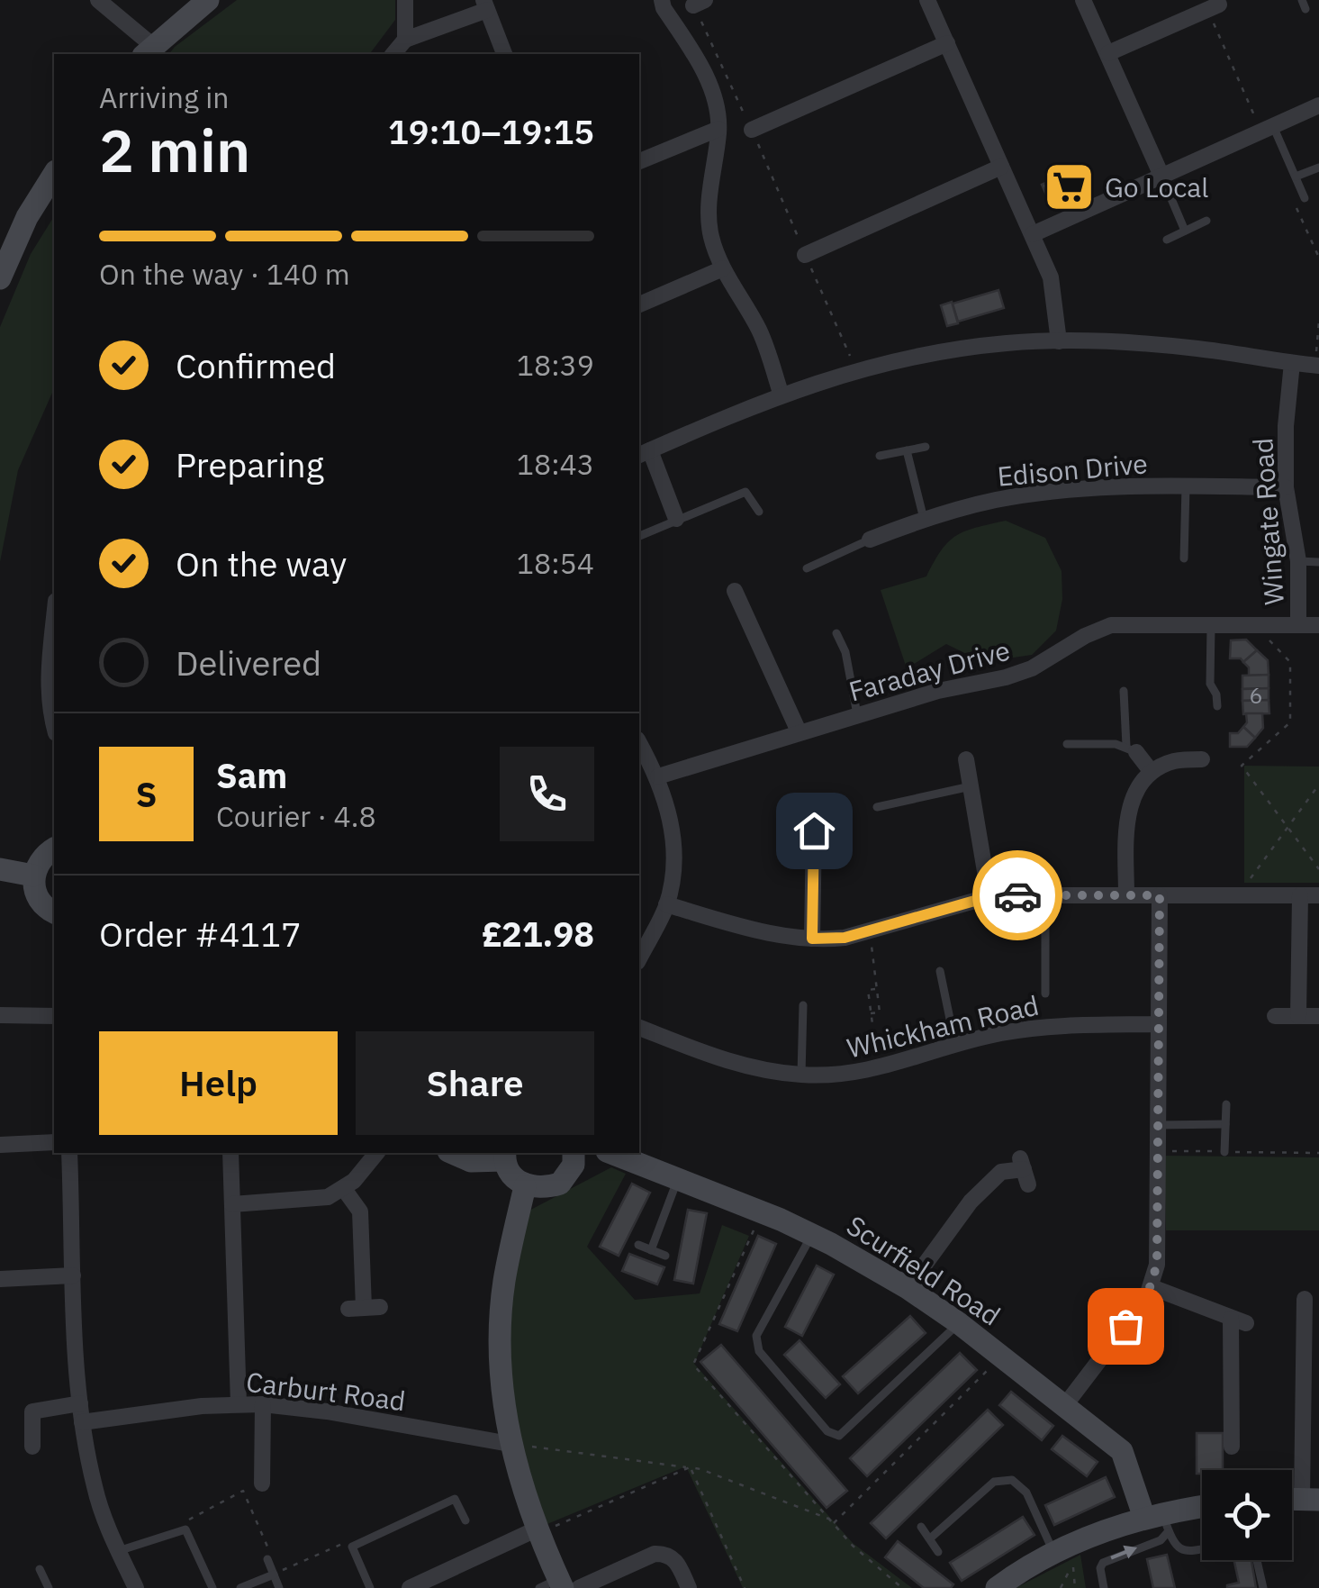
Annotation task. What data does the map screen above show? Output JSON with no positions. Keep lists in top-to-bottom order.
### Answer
{
  "streets": {
    "street": [
      "Edison Drive",
      "Wingate Road",
      "Faraday Drive",
      "Whickham Road",
      "Scurfield Road",
      "Carburt Road"
    ]
  },
  "crossings": [
    ["Edison Drive", "Wingate Road"],
    ["Wingate Road", "Faraday Drive"]
  ],
  "places": {
    "supermarket": ["Go Local"]
  },
  "house_numbers": ["6"],
  "page": {
    "heading": ["2 min", "Arriving in", "19:10–19:15"],
    "panel": [
      "Sam",
      "Courier · 4.8",
      "Order #4117",
      "£21.98"
    ],
    "bar": "On the way · 140 m",
    "list": [
      ["Confirmed", "18:39"],
      ["Preparing", "18:43"],
      ["On the way", "18:54"],
      "Delivered"
    ],
    "round": "S",
    "buttons": ["Help", "Share"]
  }
}
